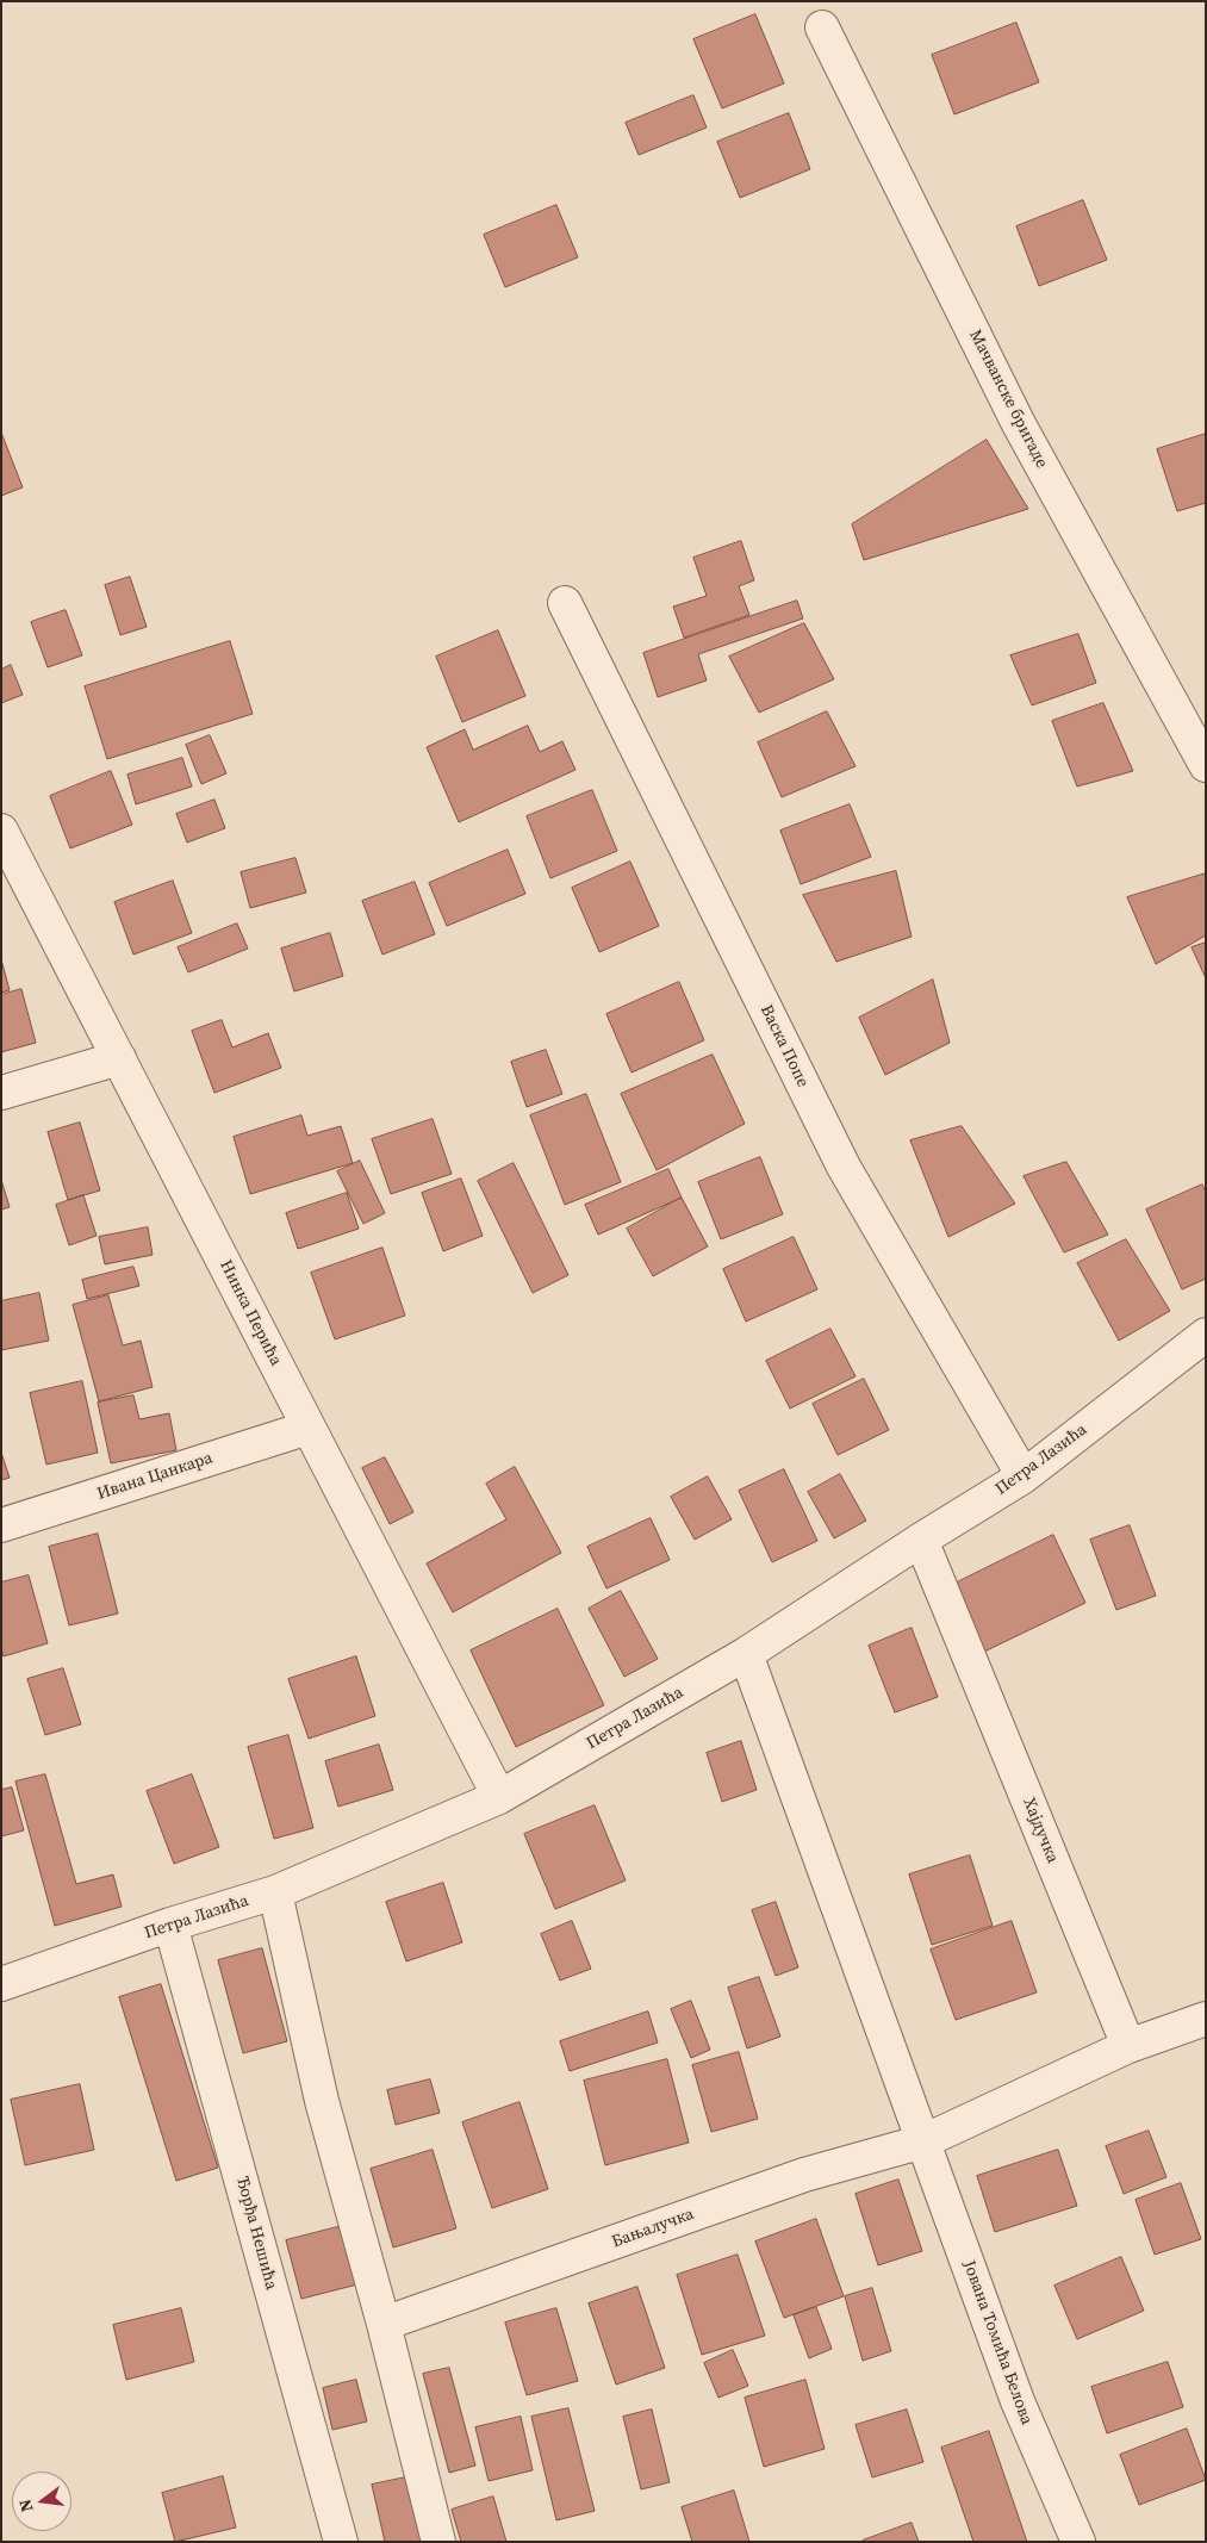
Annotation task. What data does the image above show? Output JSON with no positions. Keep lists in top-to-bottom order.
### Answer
{
  "streets": {
    "street": [
      "Мачванске бригаде",
      "Васка Попе",
      "Нинка Перића",
      "Петра Лазића",
      "Ивана Цанкара",
      "Хајдучка",
      "Бањалучка",
      "Ђорђа Нешића",
      "Јована Томића Белова"
    ]
  },
  "crossings": [
    ["Васка Попе", "Петра Лазића"],
    ["Нинка Перића", "Петра Лазића"],
    ["Нинка Перића", "Ивана Цанкара"],
    ["Петра Лазића", "Хајдучка"],
    ["Петра Лазића", "Ђорђа Нешића"],
    ["Петра Лазића", "Јована Томића Белова"],
    ["Хајдучка", "Бањалучка"],
    ["Бањалучка", "Јована Томића Белова"]
  ],
  "north": "left"
}
